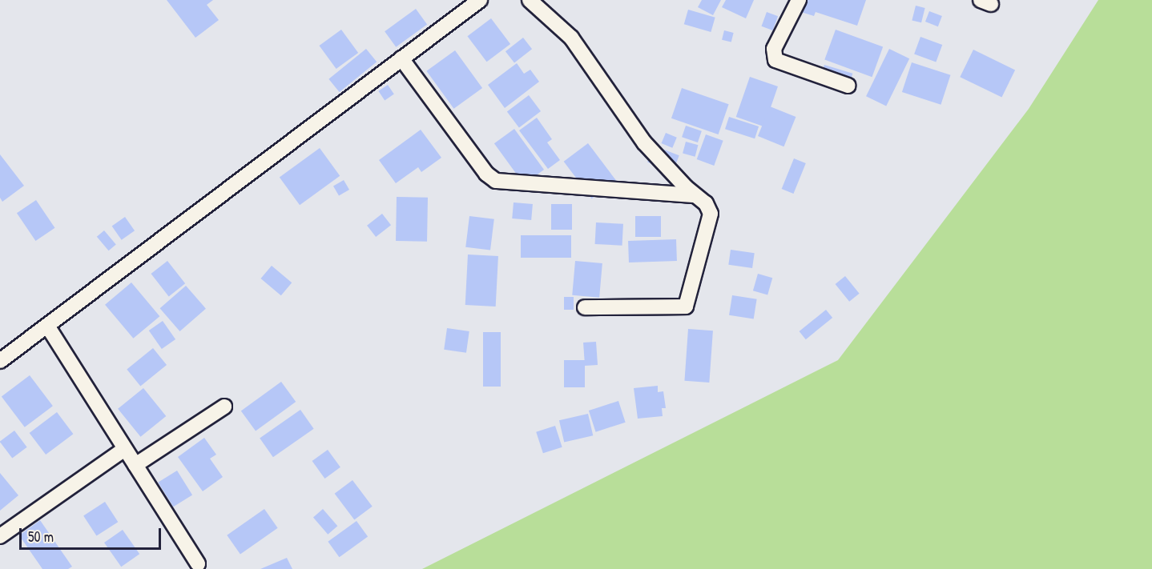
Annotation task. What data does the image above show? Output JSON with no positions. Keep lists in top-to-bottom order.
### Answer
{
  "scale_bar": "50 m"
}
